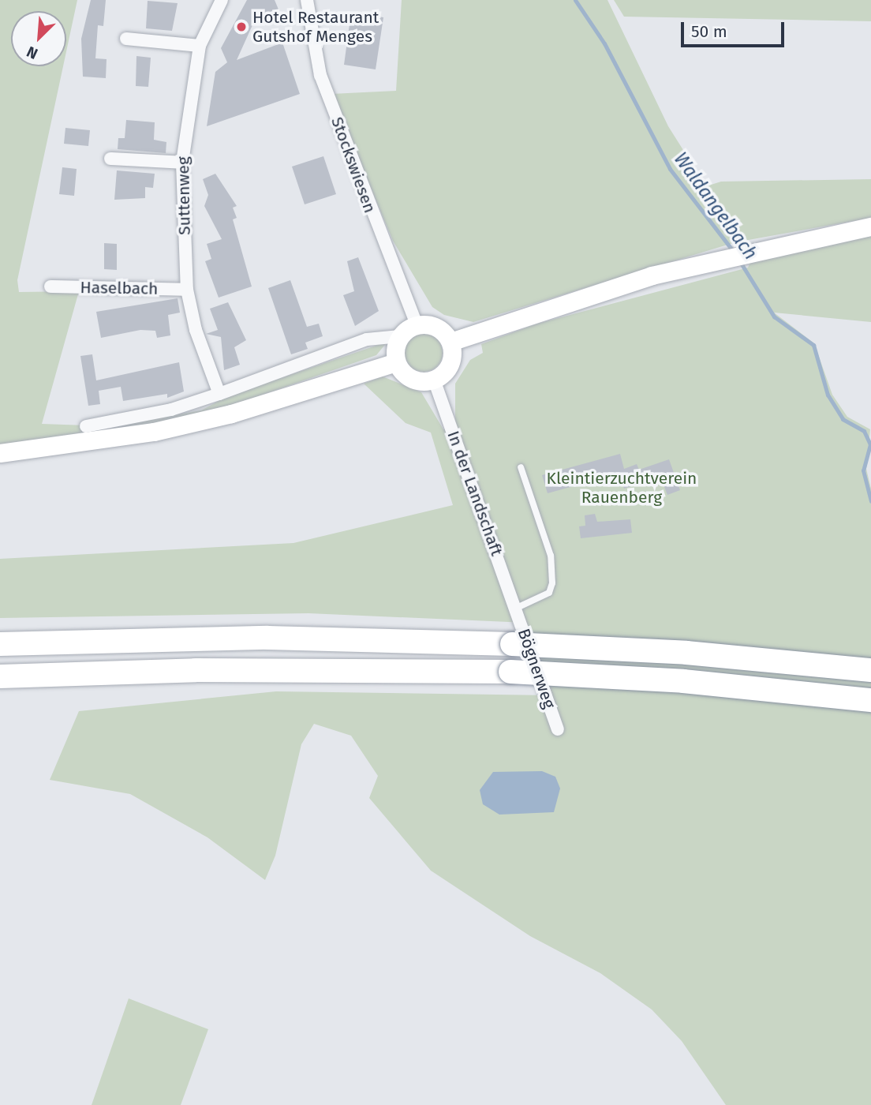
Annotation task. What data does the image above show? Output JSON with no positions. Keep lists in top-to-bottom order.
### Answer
{
  "streets": {
    "street": [
      "Stockswiesen",
      "Suttenweg",
      "Haselbach",
      "In der Landschaft",
      "Bögnerweg"
    ]
  },
  "crossings": [
    ["Stockswiesen", "In der Landschaft"],
    ["Suttenweg", "Haselbach"],
    ["In der Landschaft", "Bögnerweg"]
  ],
  "water": ["Waldangelbach"],
  "parks": ["Kleintierzuchtverein Rauenberg"],
  "places": ["Hotel Restaurant Gutshof Menges"],
  "scale_bar": "50 m",
  "north": "bottom left"
}
